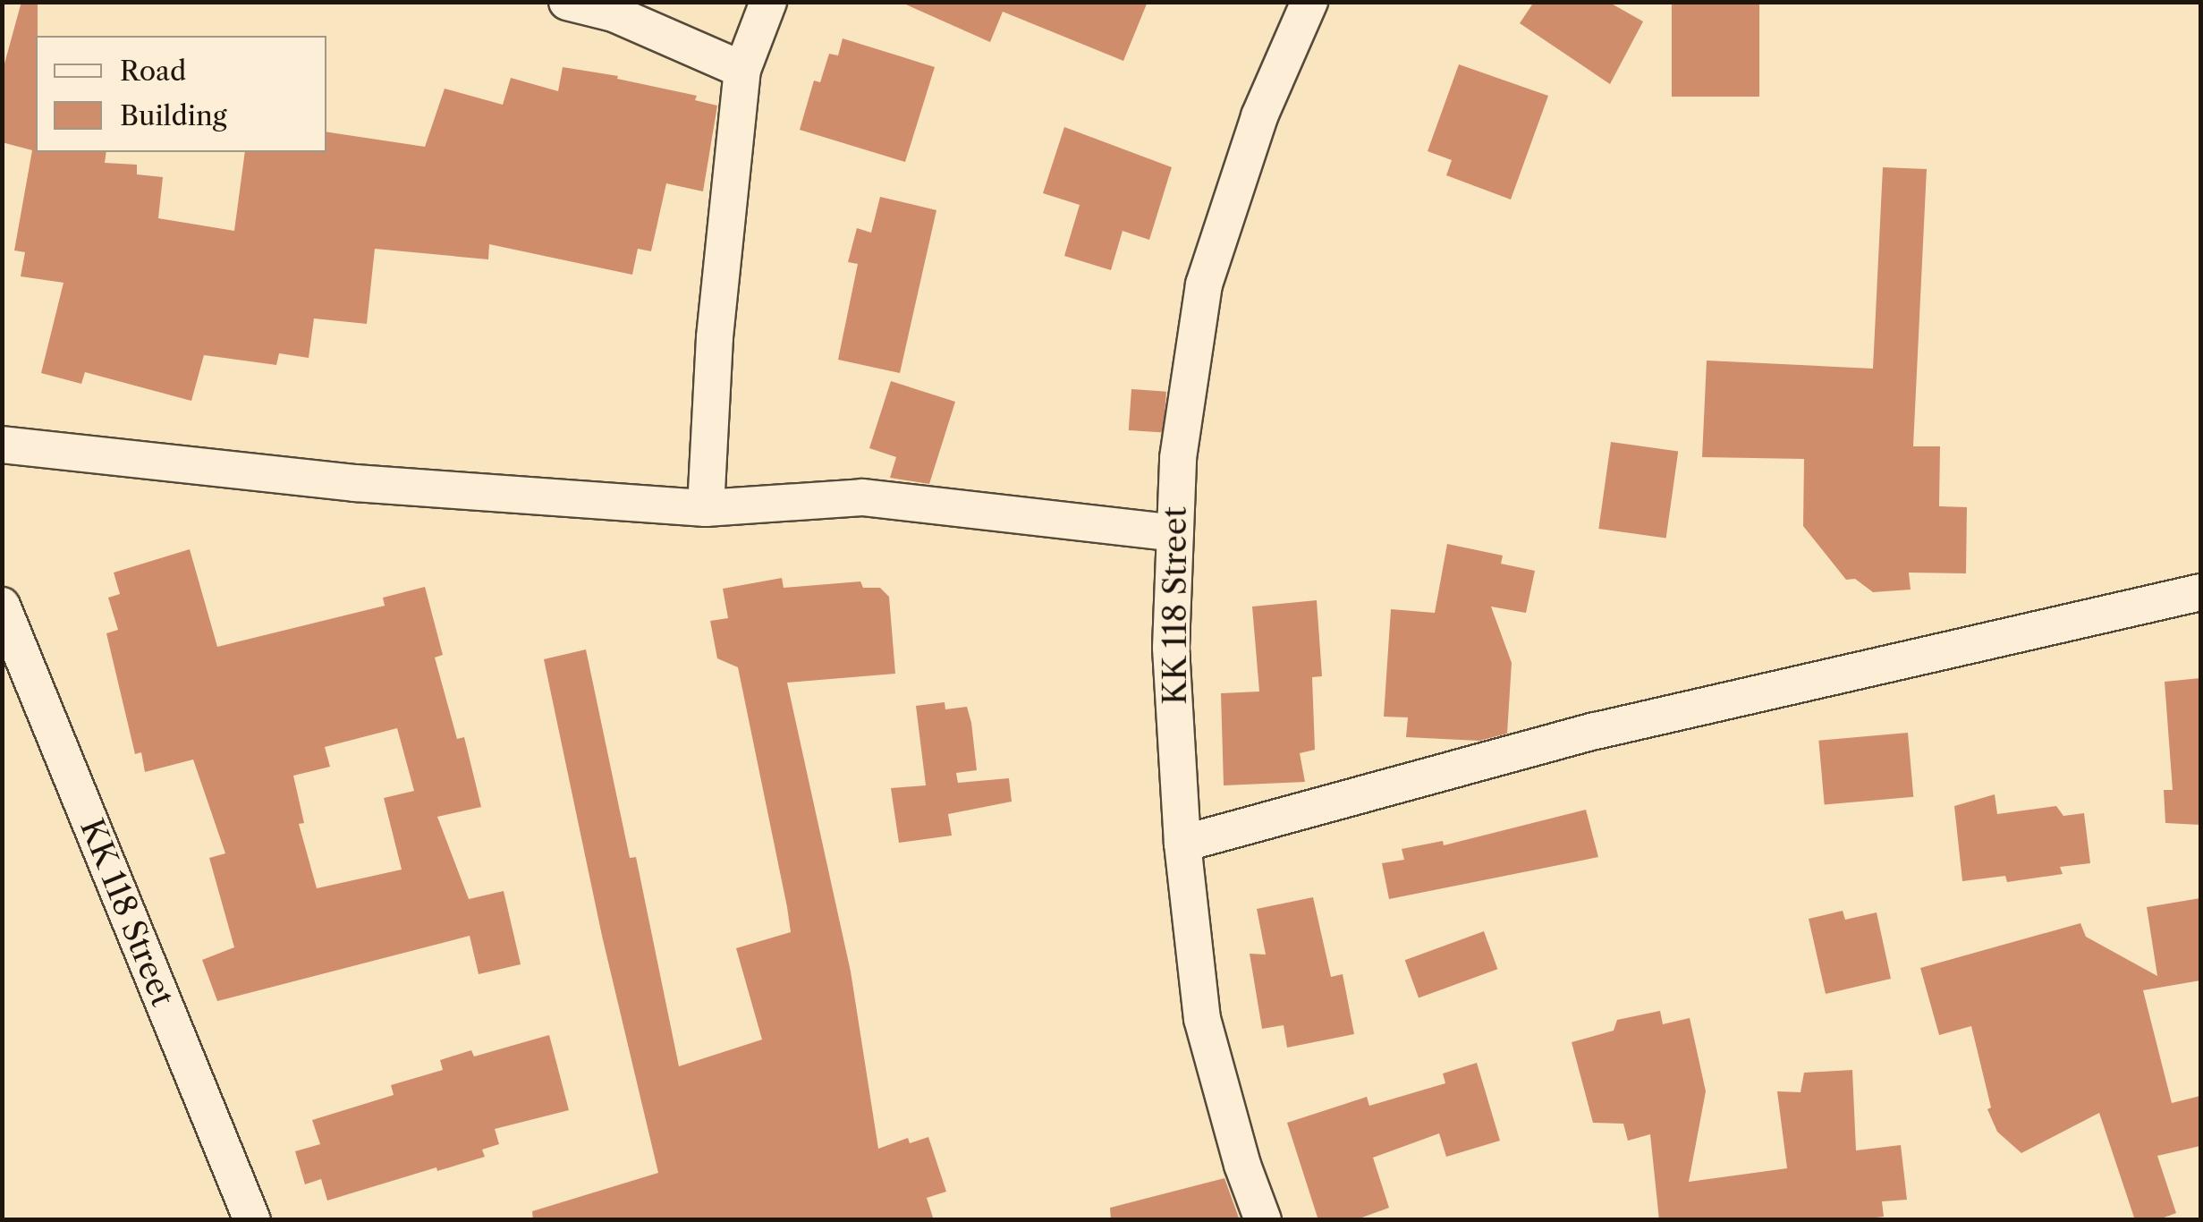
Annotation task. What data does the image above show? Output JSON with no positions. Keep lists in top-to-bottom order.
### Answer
{
  "streets": {
    "street": ["KK 118 Street"]
  },
  "legend": ["Road", "Building"]
}
